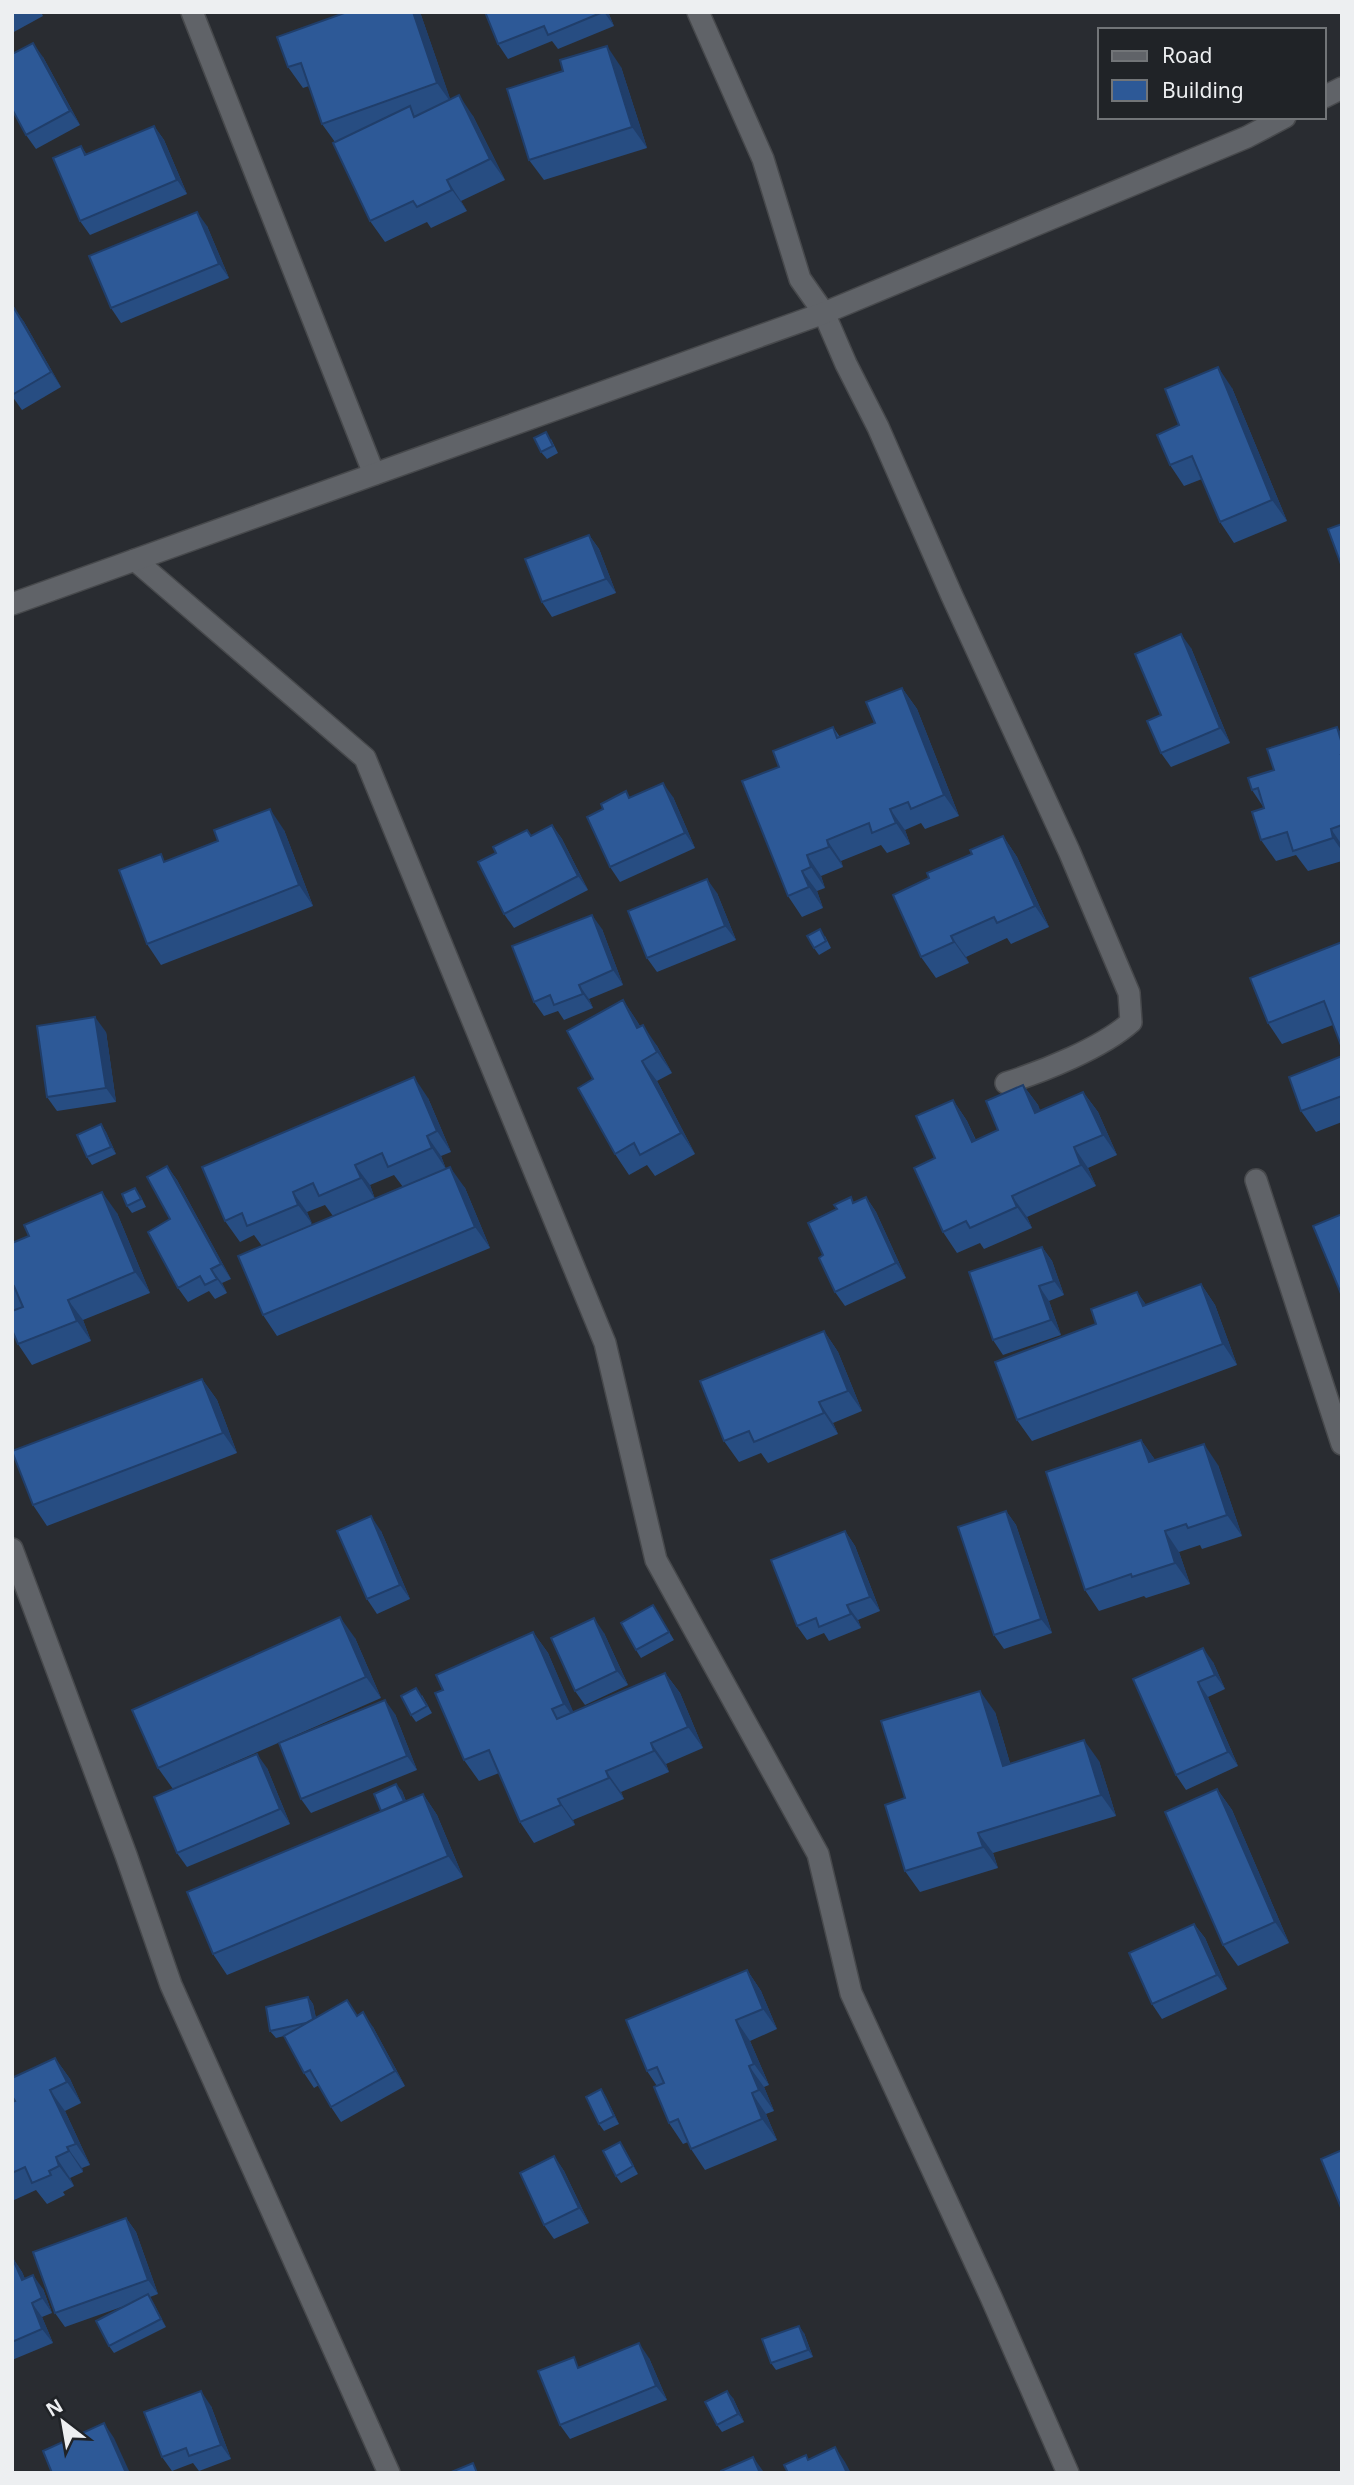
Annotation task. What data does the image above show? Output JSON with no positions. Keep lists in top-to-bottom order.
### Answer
{
  "legend": ["Road", "Building"],
  "north": "top left"
}
